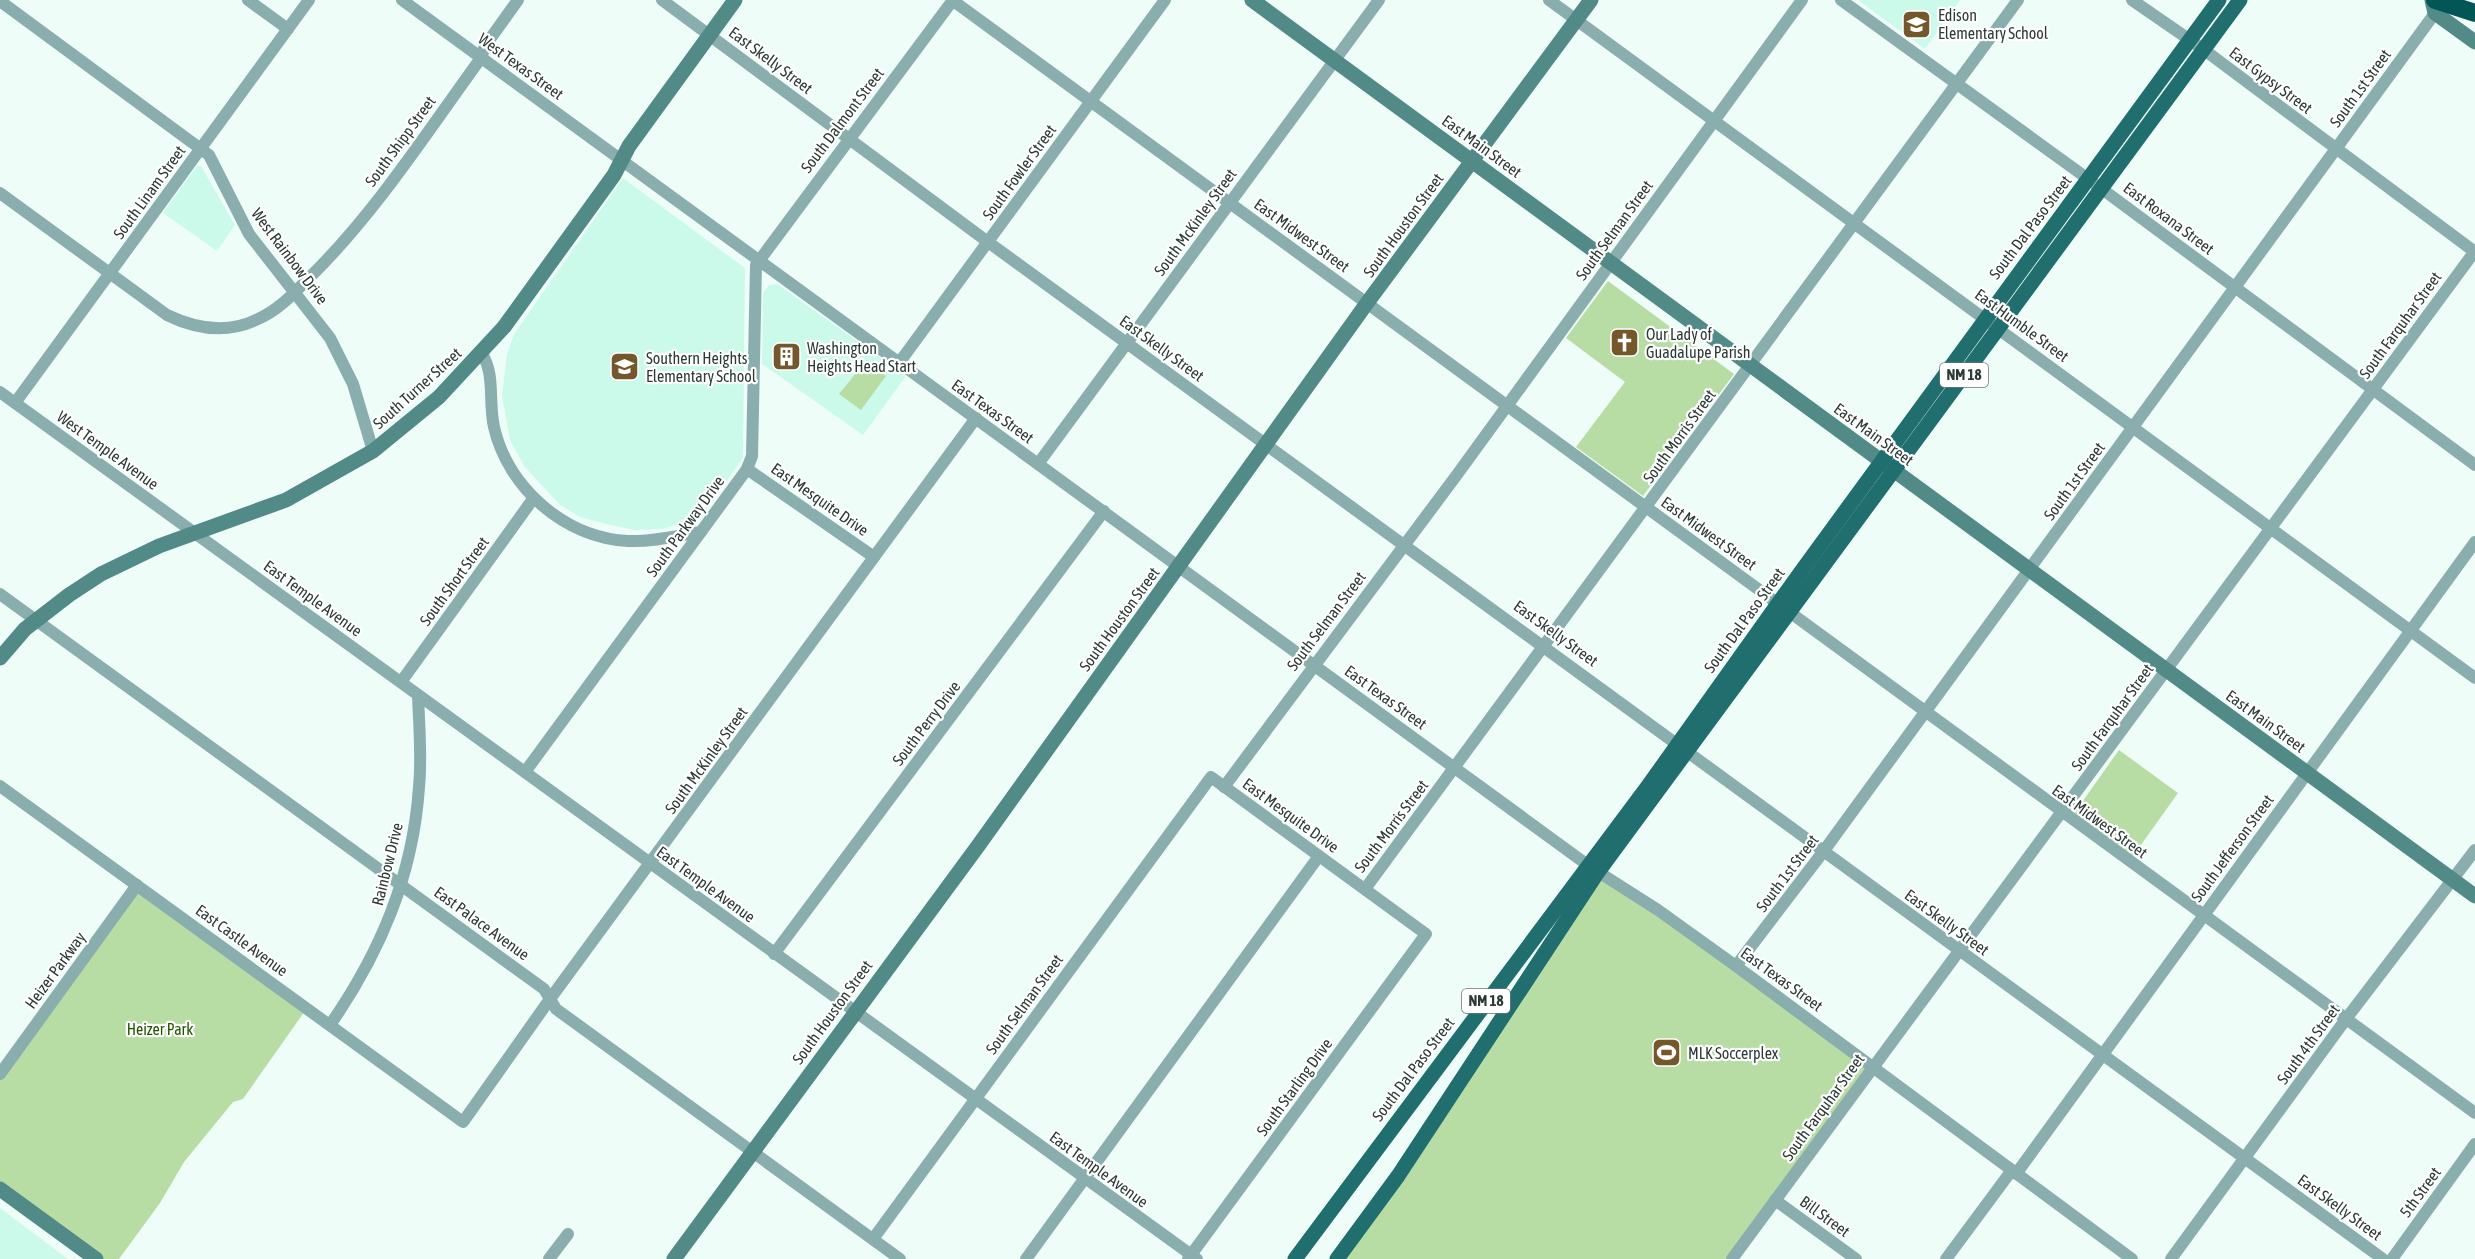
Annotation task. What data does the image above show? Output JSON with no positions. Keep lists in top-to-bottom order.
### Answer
{
  "streets": {
    "main road": ["South Dal Paso Street", "NM 18"],
    "street": [
      "East Skelly Street",
      "West Texas Street",
      "East Gypsy Street",
      "South 1st Street",
      "South Dalmont Street",
      "South Shipp Street",
      "East Main Street",
      "South Fowler Street",
      "South Linam Street",
      "East Roxana Street",
      "South McKinley Street",
      "South Houston Street",
      "South Selman Street",
      "East Midwest Street",
      "West Rainbow Drive",
      "East Humble Street",
      "South Farquhar Street",
      "South Turner Street",
      "East Texas Street",
      "South Morris Street",
      "West Temple Avenue",
      "East Mesquite Drive",
      "South Parkway Drive",
      "South Short Street",
      "East Temple Avenue",
      "South Perry Drive",
      "South Jefferson Street",
      "Rainbow Drive",
      "East Palace Avenue",
      "East Castle Avenue",
      "Heizer Parkway",
      "South 4th Street",
      "South Starling Drive",
      "5th Street",
      "Bill Street"
    ]
  },
  "crossings": [
    ["East Skelly Street", "South 1st Street"],
    ["East Skelly Street", "South Dalmont Street"],
    ["East Skelly Street", "South Fowler Street"],
    ["East Skelly Street", "South McKinley Street"],
    ["East Skelly Street", "South Houston Street"],
    ["East Skelly Street", "South Dal Paso Street"],
    ["East Skelly Street", "South Selman Street"],
    ["East Skelly Street", "South Farquhar Street"],
    ["East Skelly Street", "South Turner Street"],
    ["East Skelly Street", "South Morris Street"],
    ["East Skelly Street", "South Jefferson Street"],
    ["East Skelly Street", "South 4th Street"],
    ["West Texas Street", "South Shipp Street"],
    ["West Texas Street", "South Turner Street"],
    ["West Texas Street", "East Texas Street"],
    ["East Gypsy Street", "South 1st Street"],
    ["East Gypsy Street", "South Dal Paso Street"],
    ["East Gypsy Street", "South Farquhar Street"],
    ["South 1st Street", "East Main Street"],
    ["South 1st Street", "East Roxana Street"],
    ["South 1st Street", "East Midwest Street"],
    ["South 1st Street", "East Humble Street"],
    ["South 1st Street", "East Texas Street"],
    ["South Dalmont Street", "East Midwest Street"],
    ["South Dalmont Street", "East Texas Street"],
    ["South Dalmont Street", "South Parkway Drive"],
    ["South Shipp Street", "South Linam Street"],
    ["South Shipp Street", "West Rainbow Drive"],
    ["East Main Street", "South McKinley Street"],
    ["East Main Street", "South Houston Street"],
    ["East Main Street", "South Dal Paso Street"],
    ["East Main Street", "South Selman Street"],
    ["East Main Street", "South Farquhar Street"],
    ["East Main Street", "South Morris Street"],
    ["East Main Street", "South Jefferson Street"],
    ["East Main Street", "South 4th Street"],
    ["South Fowler Street", "East Midwest Street"],
    ["South Fowler Street", "East Texas Street"],
    ["South Linam Street", "West Rainbow Drive"],
    ["South Linam Street", "West Temple Avenue"],
    ["East Roxana Street", "South Dal Paso Street"],
    ["East Roxana Street", "South Farquhar Street"],
    ["East Roxana Street", "South Morris Street"],
    ["South McKinley Street", "East Midwest Street"],
    ["South McKinley Street", "East Texas Street"],
    ["South McKinley Street", "East Mesquite Drive"],
    ["South McKinley Street", "East Temple Avenue"],
    ["South McKinley Street", "East Palace Avenue"],
    ["South McKinley Street", "East Castle Avenue"],
    ["South Houston Street", "East Midwest Street"],
    ["South Houston Street", "East Humble Street"],
    ["South Houston Street", "East Texas Street"],
    ["South Houston Street", "East Temple Avenue"],
    ["South Houston Street", "East Palace Avenue"],
    ["South Dal Paso Street", "East Midwest Street"],
    ["South Dal Paso Street", "East Humble Street"],
    ["South Dal Paso Street", "East Texas Street"],
    ["South Selman Street", "East Midwest Street"],
    ["South Selman Street", "East Humble Street"],
    ["South Selman Street", "East Texas Street"],
    ["South Selman Street", "East Mesquite Drive"],
    ["South Selman Street", "East Temple Avenue"],
    ["South Selman Street", "East Palace Avenue"],
    ["East Midwest Street", "South Farquhar Street"],
    ["East Midwest Street", "South Morris Street"],
    ["East Midwest Street", "South Jefferson Street"],
    ["East Midwest Street", "South 4th Street"],
    ["West Rainbow Drive", "South Turner Street"],
    ["East Humble Street", "South Farquhar Street"],
    ["East Humble Street", "South Morris Street"],
    ["East Humble Street", "South Jefferson Street"],
    ["South Farquhar Street", "East Texas Street"],
    ["South Farquhar Street", "Bill Street"],
    ["South Turner Street", "East Texas Street"],
    ["South Turner Street", "West Temple Avenue"],
    ["South Turner Street", "East Temple Avenue"],
    ["South Turner Street", "East Palace Avenue"],
    ["East Texas Street", "South Morris Street"],
    ["East Texas Street", "South Parkway Drive"],
    ["East Texas Street", "South Perry Drive"],
    ["East Texas Street", "South Jefferson Street"],
    ["South Morris Street", "East Mesquite Drive"],
    ["West Temple Avenue", "East Temple Avenue"],
    ["East Mesquite Drive", "South Parkway Drive"],
    ["East Mesquite Drive", "South Starling Drive"],
    ["South Parkway Drive", "East Temple Avenue"],
    ["South Short Street", "East Temple Avenue"],
    ["East Temple Avenue", "South Perry Drive"],
    ["East Temple Avenue", "Rainbow Drive"],
    ["East Temple Avenue", "South Starling Drive"],
    ["Rainbow Drive", "East Palace Avenue"],
    ["Rainbow Drive", "East Castle Avenue"],
    ["East Castle Avenue", "Heizer Parkway"]
  ],
  "parks": ["Heizer Park"],
  "places": {
    "school or university": ["Edison Elementary School", "Southern Heights Elementary School"],
    "church": ["Our Lady of Guadalupe Parish"],
    "building": ["Washington Heights Head Start"],
    "sports": ["MLK Soccerplex"]
  }
}
